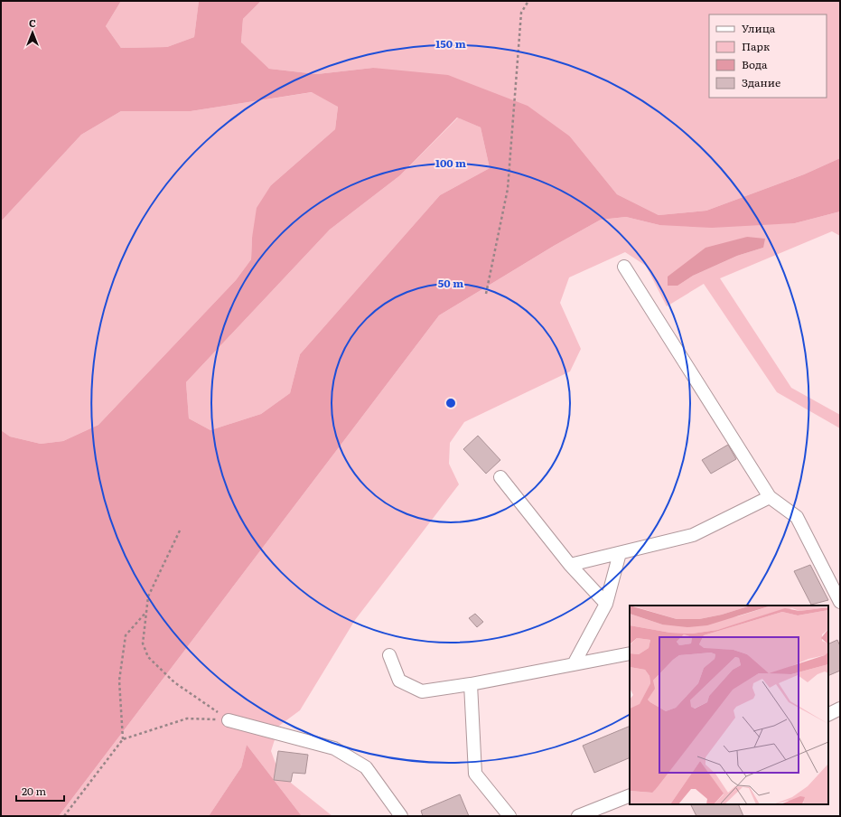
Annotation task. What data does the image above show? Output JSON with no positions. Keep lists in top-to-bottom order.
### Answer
{
  "legend": [
    "Улица",
    "Парк",
    "Вода",
    "Здание"
  ],
  "scale_bar": "20 m",
  "north": "top",
  "rings": ["150 m", "100 m", "50 m"]
}
